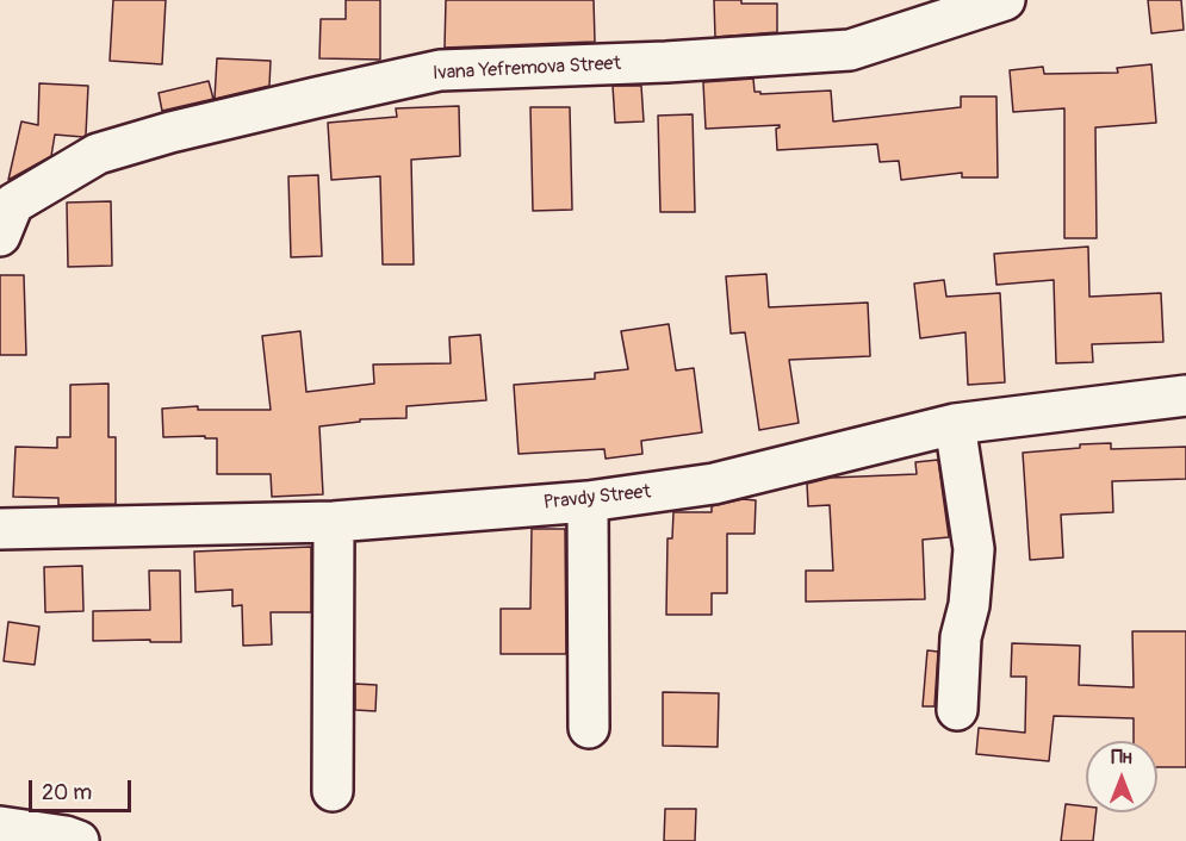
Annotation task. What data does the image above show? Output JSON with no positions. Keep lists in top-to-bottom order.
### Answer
{
  "streets": {
    "street": ["Ivana Yefremova Street", "Pravdy Street"]
  },
  "scale_bar": "20 m",
  "north": "top"
}
